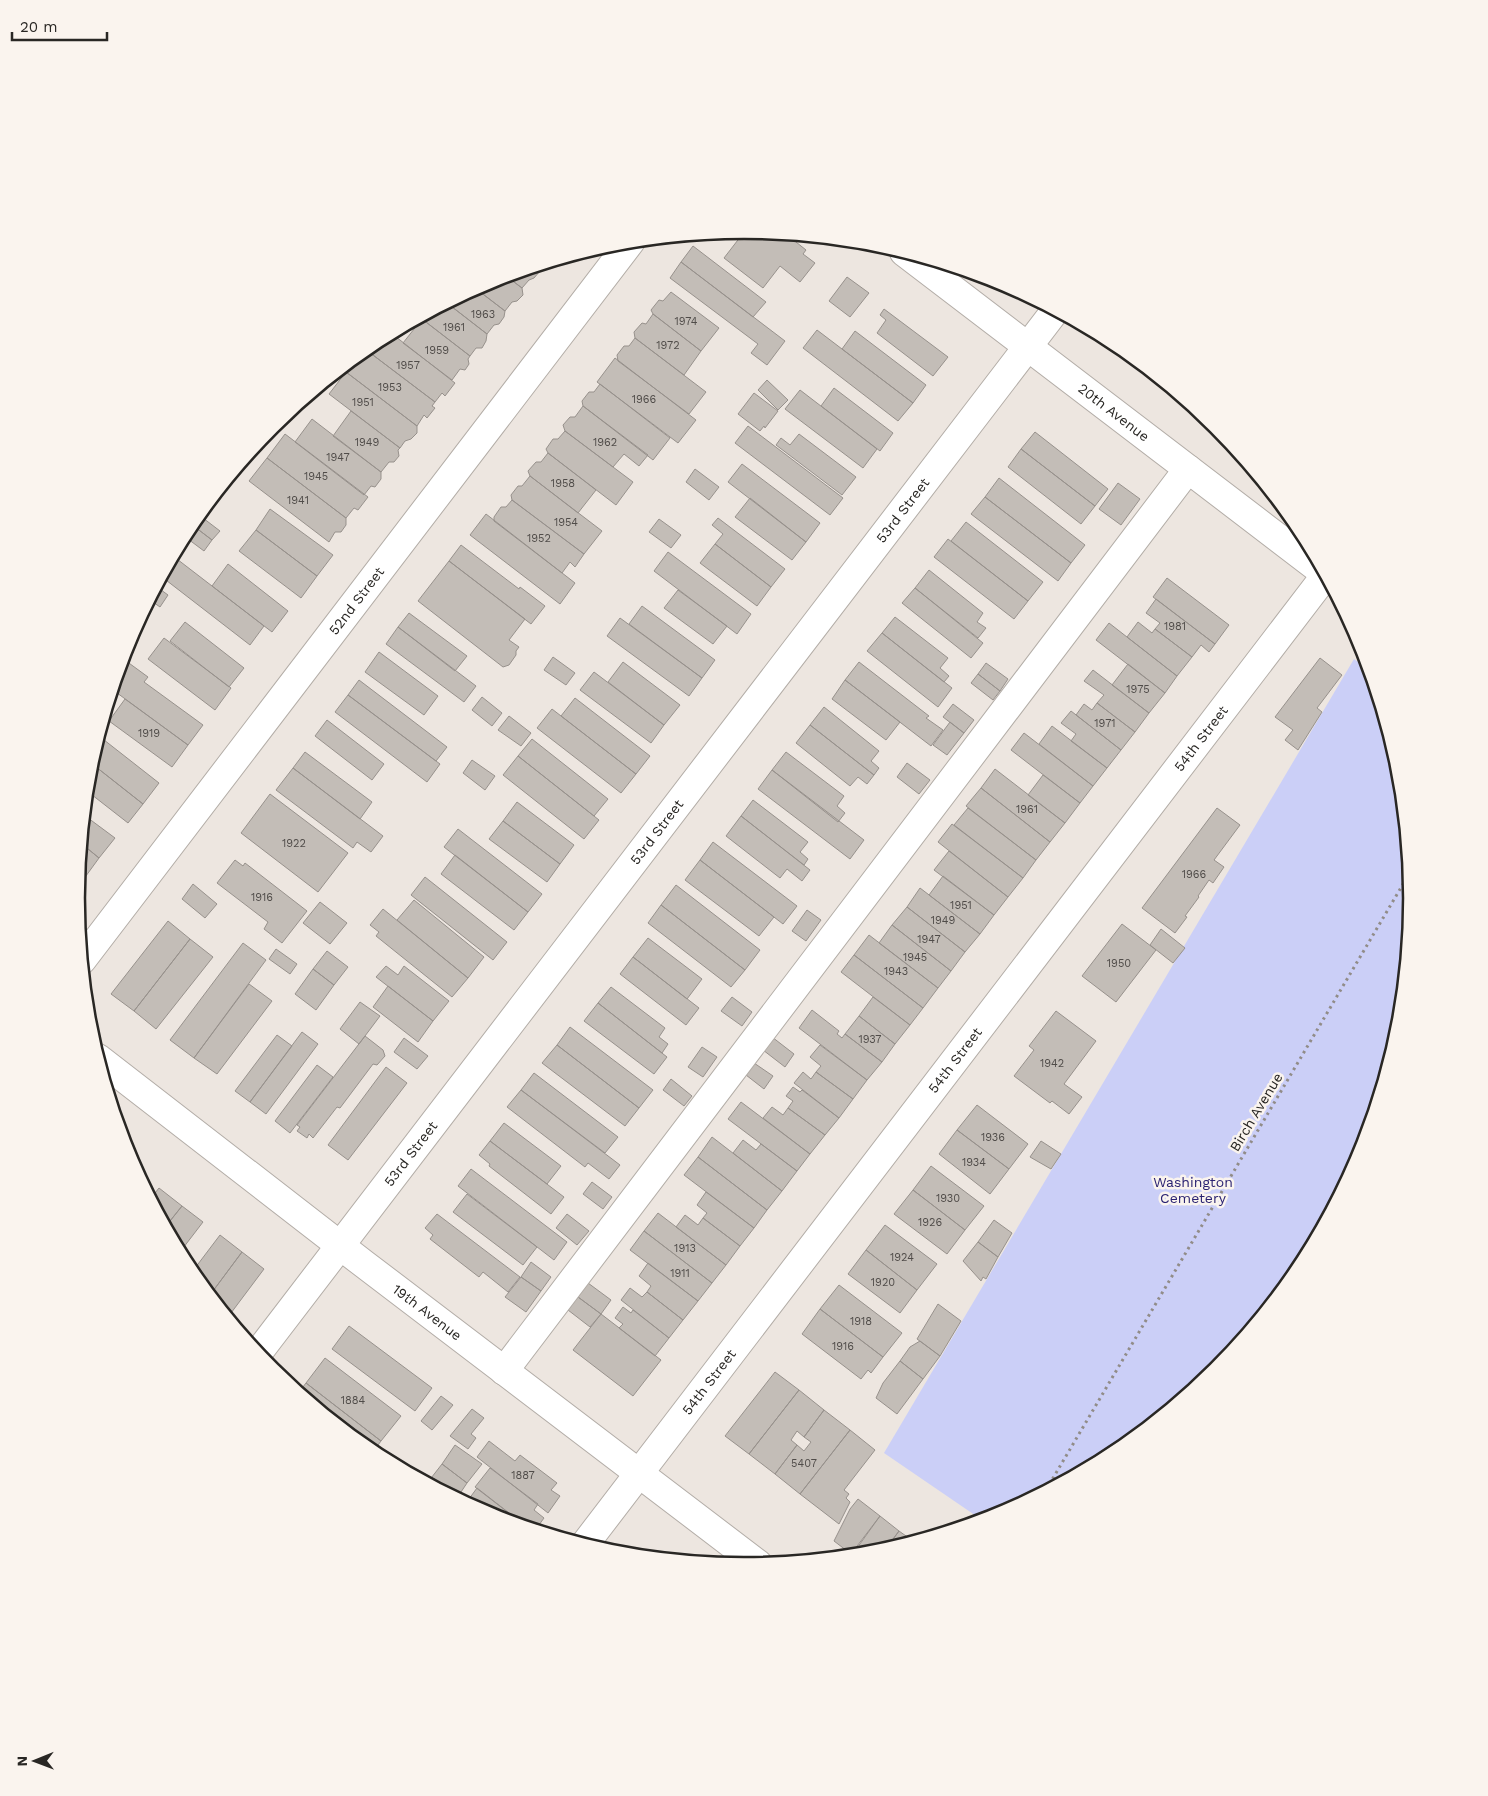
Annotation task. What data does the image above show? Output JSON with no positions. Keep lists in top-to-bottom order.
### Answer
{
  "streets": {
    "street": [
      "20th Avenue",
      "53rd Street",
      "52nd Street",
      "54th Street",
      "19th Avenue"
    ],
    "path": ["Birch Avenue"]
  },
  "crossings": [
    ["20th Avenue", "53rd Street"],
    ["53rd Street", "19th Avenue"],
    ["54th Street", "19th Avenue"]
  ],
  "parks": ["Washington Cemetery"],
  "house_numbers": [
    "1963",
    "1974",
    "1961",
    "1972",
    "1959",
    "1957",
    "1953",
    "1966",
    "1951",
    "1949",
    "1962",
    "1947",
    "1945",
    "1958",
    "1941",
    "1954",
    "1952",
    "1981",
    "1975",
    "1971",
    "1919",
    "1961",
    "1922",
    "1966",
    "1916",
    "1951",
    "1949",
    "1947",
    "1945",
    "1950",
    "1943",
    "1937",
    "1942",
    "1936",
    "1934",
    "1930",
    "1926",
    "1913",
    "1924",
    "1911",
    "1920",
    "1918",
    "1916",
    "1884",
    "5407",
    "1887"
  ],
  "scale_bar": "20 m",
  "north": "left"
}
